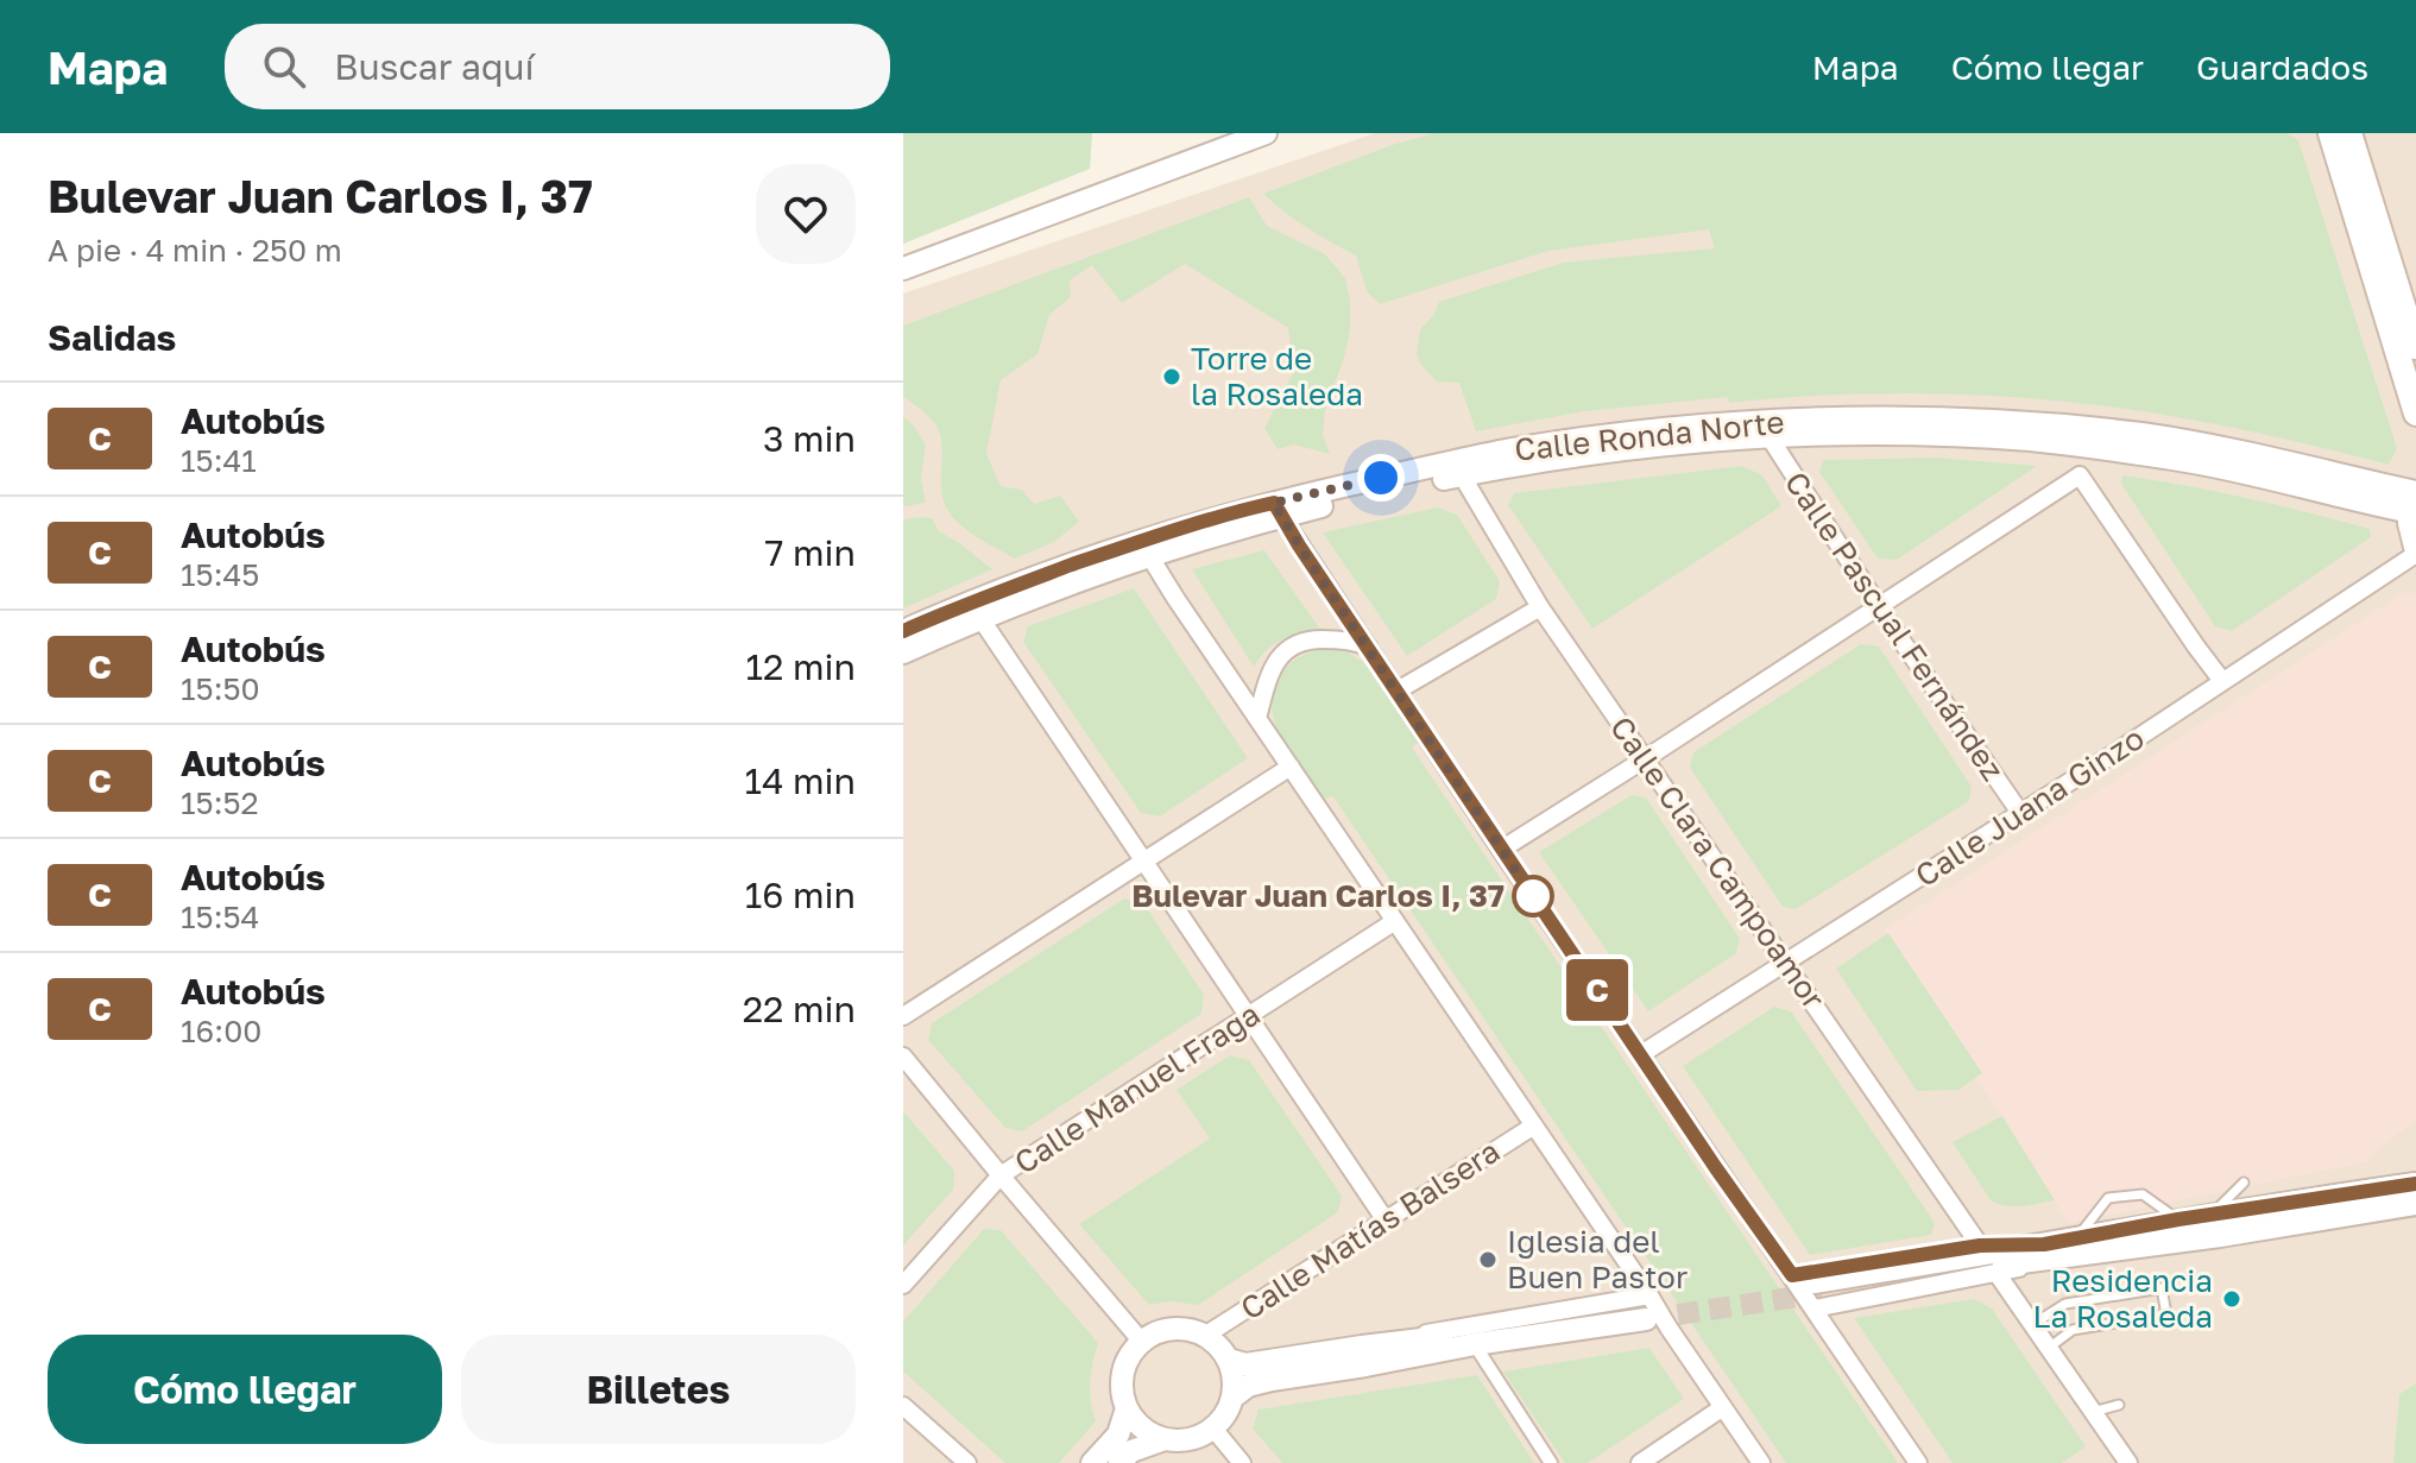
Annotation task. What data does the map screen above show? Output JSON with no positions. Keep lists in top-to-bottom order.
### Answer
{
  "streets": {
    "street": [
      "Calle Ronda Norte",
      "Calle Pascual Fernández",
      "Calle Juana Ginzo",
      "Calle Clara Campoamor",
      "Calle Manuel Fraga",
      "Calle Matías Balsera"
    ]
  },
  "crossings": [
    ["Calle Ronda Norte", "Calle Pascual Fernández"],
    ["Calle Ronda Norte", "Calle Clara Campoamor"],
    ["Calle Pascual Fernández", "Calle Juana Ginzo"],
    ["Calle Juana Ginzo", "Calle Clara Campoamor"]
  ],
  "places": [
    "Torre de la Rosaleda",
    "Bulevar Juan Carlos I, 37",
    "Iglesia del Buen Pastor",
    "Residencia La Rosaleda"
  ],
  "lines": ["bus line C"],
  "page": {
    "header": "Mapa",
    "search": "Buscar aquí",
    "nav": ["Mapa", "Cómo llegar", "Guardados"],
    "heading": [
      ["Bulevar Juan Carlos I, 37", "A pie · 4 min · 250 m"],
      "Salidas"
    ],
    "on_map": "C",
    "list": [
      {
        "mark": "C",
        "name": "Autobús",
        "note": "15:41",
        "value": "3 min"
      },
      {
        "mark": "C",
        "name": "Autobús",
        "note": "15:45",
        "value": "7 min"
      },
      {
        "mark": "C",
        "name": "Autobús",
        "note": "15:50",
        "value": "12 min"
      },
      {
        "mark": "C",
        "name": "Autobús",
        "note": "15:52",
        "value": "14 min"
      },
      {
        "mark": "C",
        "name": "Autobús",
        "note": "15:54",
        "value": "16 min"
      },
      {
        "mark": "C",
        "name": "Autobús",
        "note": "16:00",
        "value": "22 min"
      }
    ],
    "buttons": ["Cómo llegar", "Billetes"]
  }
}
